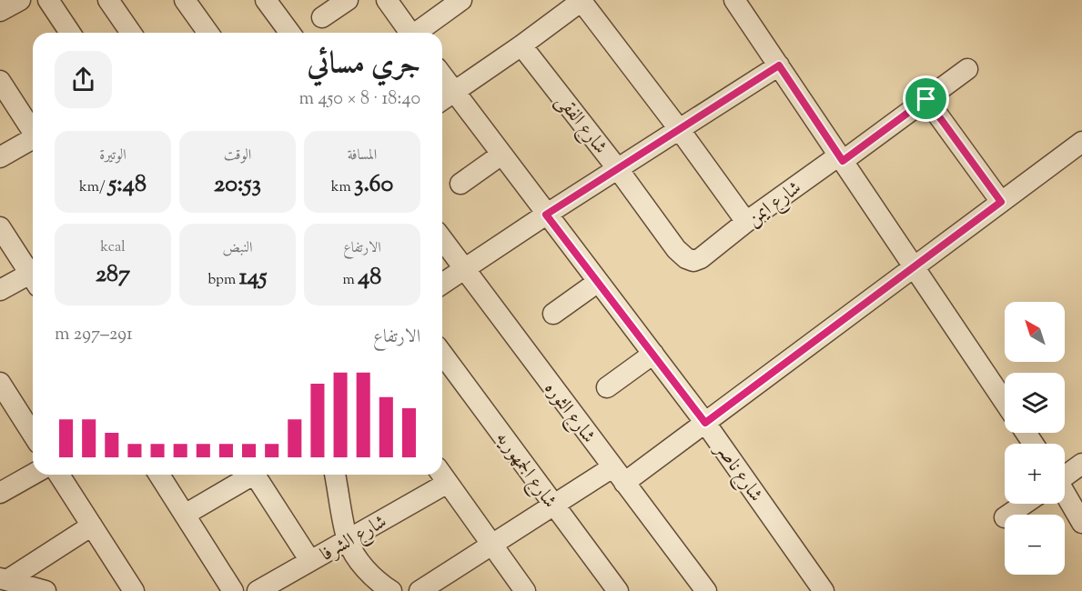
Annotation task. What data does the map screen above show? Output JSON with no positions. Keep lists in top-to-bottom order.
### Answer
{
  "streets": {
    "street": [
      "شارع الفقى",
      "شارع ايمن",
      "شارع الثوره",
      "شارع الجمهوريه",
      "شارع ناصر",
      "شارع الشرفا"
    ]
  },
  "crossings": [
    ["شارع الفقى", "شارع ايمن"]
  ],
  "north": "top left",
  "page": {
    "heading": ["جري مسائي", "18:40 · 8 × 450 m"],
    "stats": [
      ["المسافة", "3.60 km"],
      ["الوقت", "20:53"],
      ["الوتيرة", "5:48 /km"],
      ["الارتفاع", "48 m"],
      ["النبض", "145 bpm"],
      ["kcal", "287"]
    ],
    "map_buttons": ["+", "−"],
    "chart": ["الارتفاع", "291–297 m"]
  }
}
